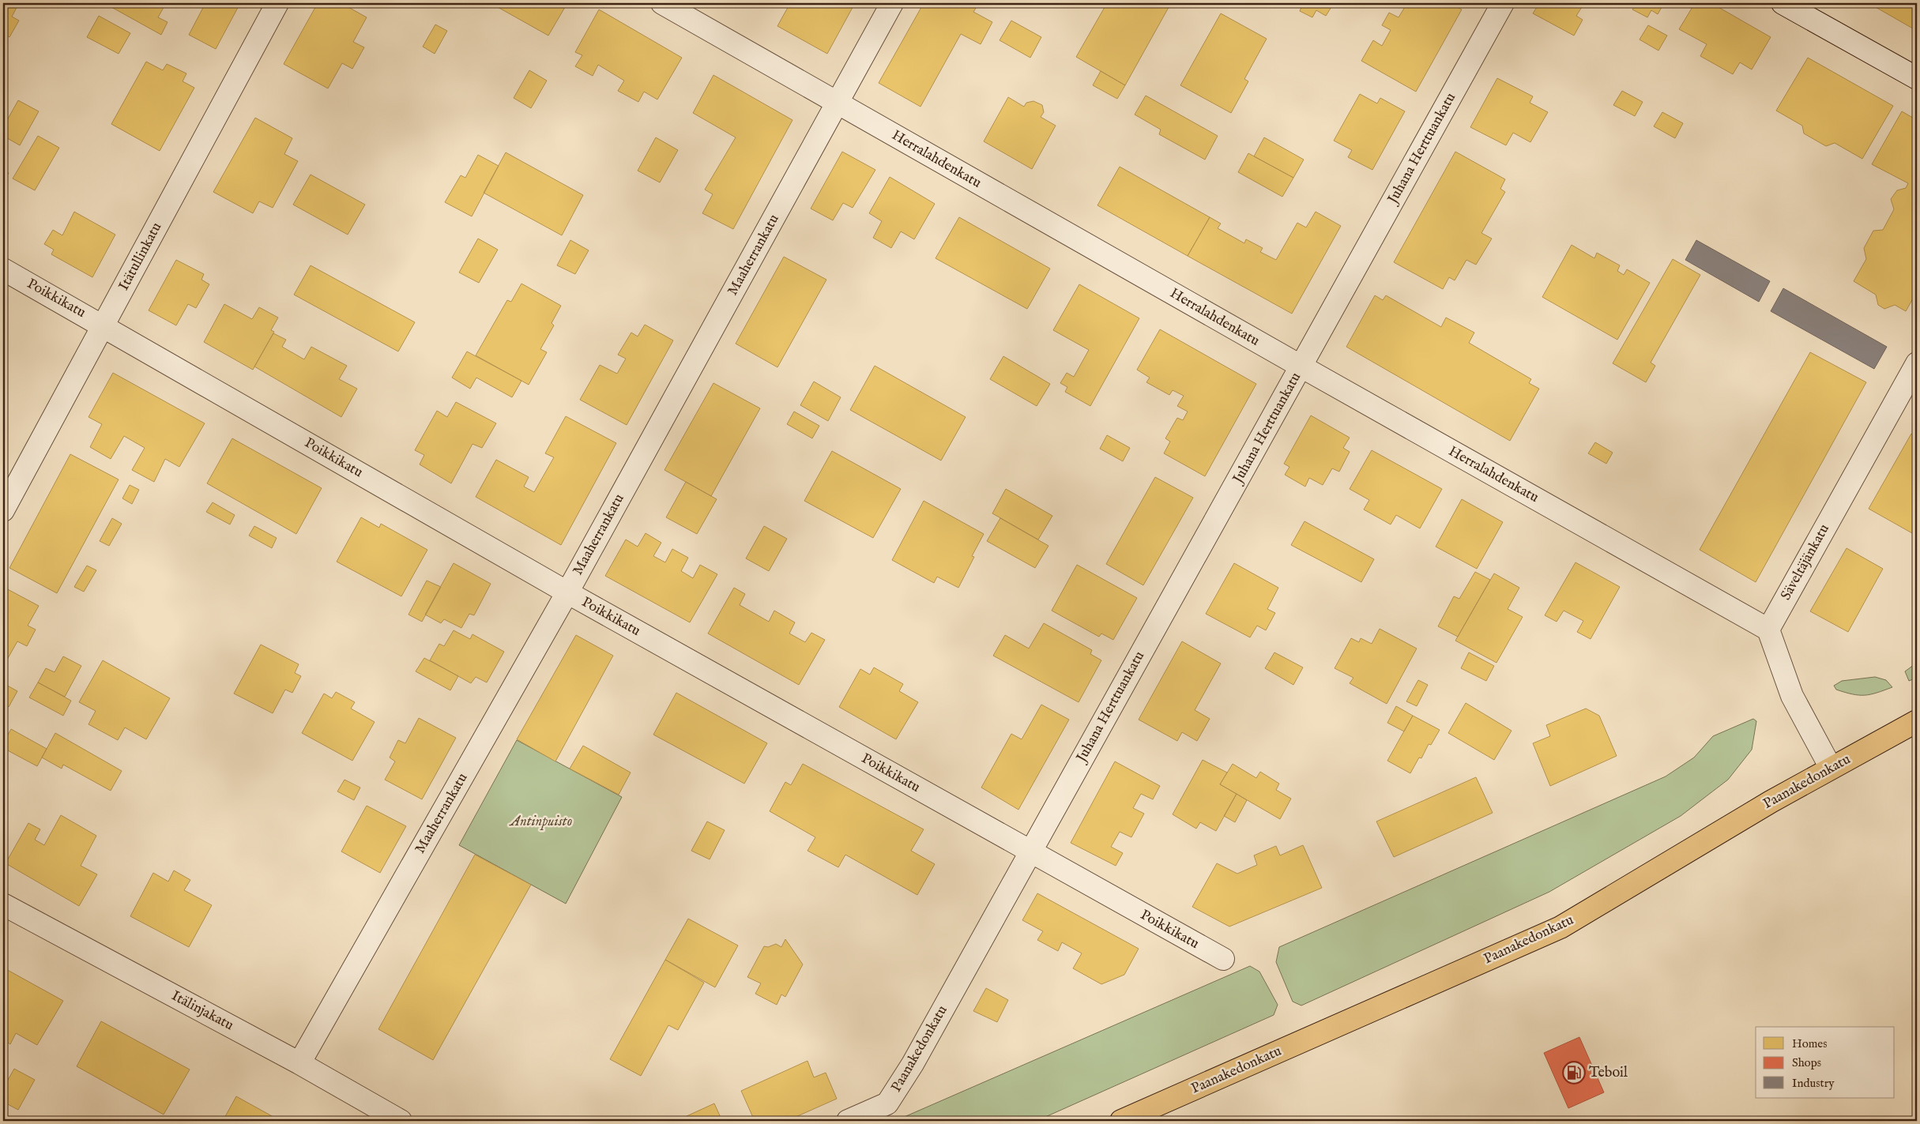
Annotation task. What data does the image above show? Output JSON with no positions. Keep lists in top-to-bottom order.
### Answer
{
  "streets": {
    "main road": ["Paanakedonkatu"],
    "street": [
      "Juhana Herttuankatu",
      "Herralahdenkatu",
      "Maaherrankatu",
      "Itätullinkatu",
      "Poikkikatu",
      "Säveltäjänkatu",
      "Itälinjakatu"
    ]
  },
  "crossings": [
    ["Juhana Herttuankatu", "Herralahdenkatu"],
    ["Juhana Herttuankatu", "Poikkikatu"],
    ["Juhana Herttuankatu", "Paanakedonkatu"],
    ["Herralahdenkatu", "Maaherrankatu"],
    ["Herralahdenkatu", "Säveltäjänkatu"],
    ["Maaherrankatu", "Poikkikatu"],
    ["Maaherrankatu", "Itälinjakatu"],
    ["Itätullinkatu", "Poikkikatu"],
    ["Poikkikatu", "Paanakedonkatu"]
  ],
  "parks": ["Antinpuisto"],
  "places": {
    "fuel station": ["Teboil"]
  },
  "legend": ["Homes", "Shops", "Industry"]
}
